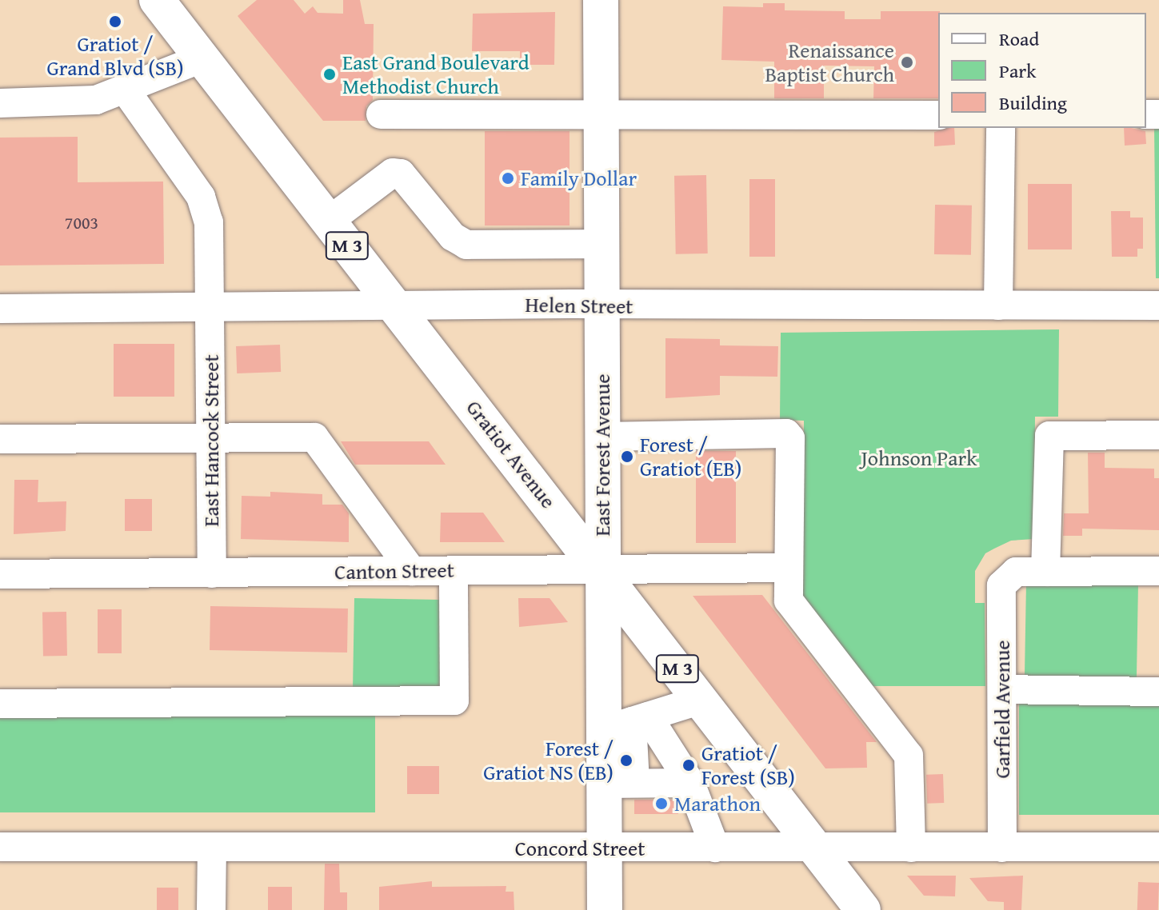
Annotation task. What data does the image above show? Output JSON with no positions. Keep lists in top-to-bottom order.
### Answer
{
  "streets": {
    "main road": ["M 3", "Gratiot Avenue", "East Forest Avenue"],
    "street": [
      "Helen Street",
      "East Hancock Street",
      "Canton Street",
      "Garfield Avenue",
      "Concord Street"
    ]
  },
  "crossings": [
    ["Helen Street", "East Hancock Street"],
    ["Helen Street", "Gratiot Avenue"],
    ["Helen Street", "East Forest Avenue"],
    ["East Hancock Street", "Canton Street"],
    ["Gratiot Avenue", "East Forest Avenue"],
    ["Gratiot Avenue", "Canton Street"],
    ["Gratiot Avenue", "Concord Street"],
    ["East Forest Avenue", "Canton Street"],
    ["East Forest Avenue", "Concord Street"],
    ["Garfield Avenue", "Concord Street"]
  ],
  "parks": ["Johnson Park"],
  "places": [
    "Gratiot / Grand Blvd (SB)",
    "Renaissance Baptist Church",
    "East Grand Boulevard Methodist Church",
    "Family Dollar",
    "Forest / Gratiot (EB)",
    "Forest / Gratiot NS (EB)",
    "Gratiot / Forest (SB)",
    "Marathon"
  ],
  "house_numbers": ["7003"],
  "legend": ["Road", "Park", "Building"]
}
